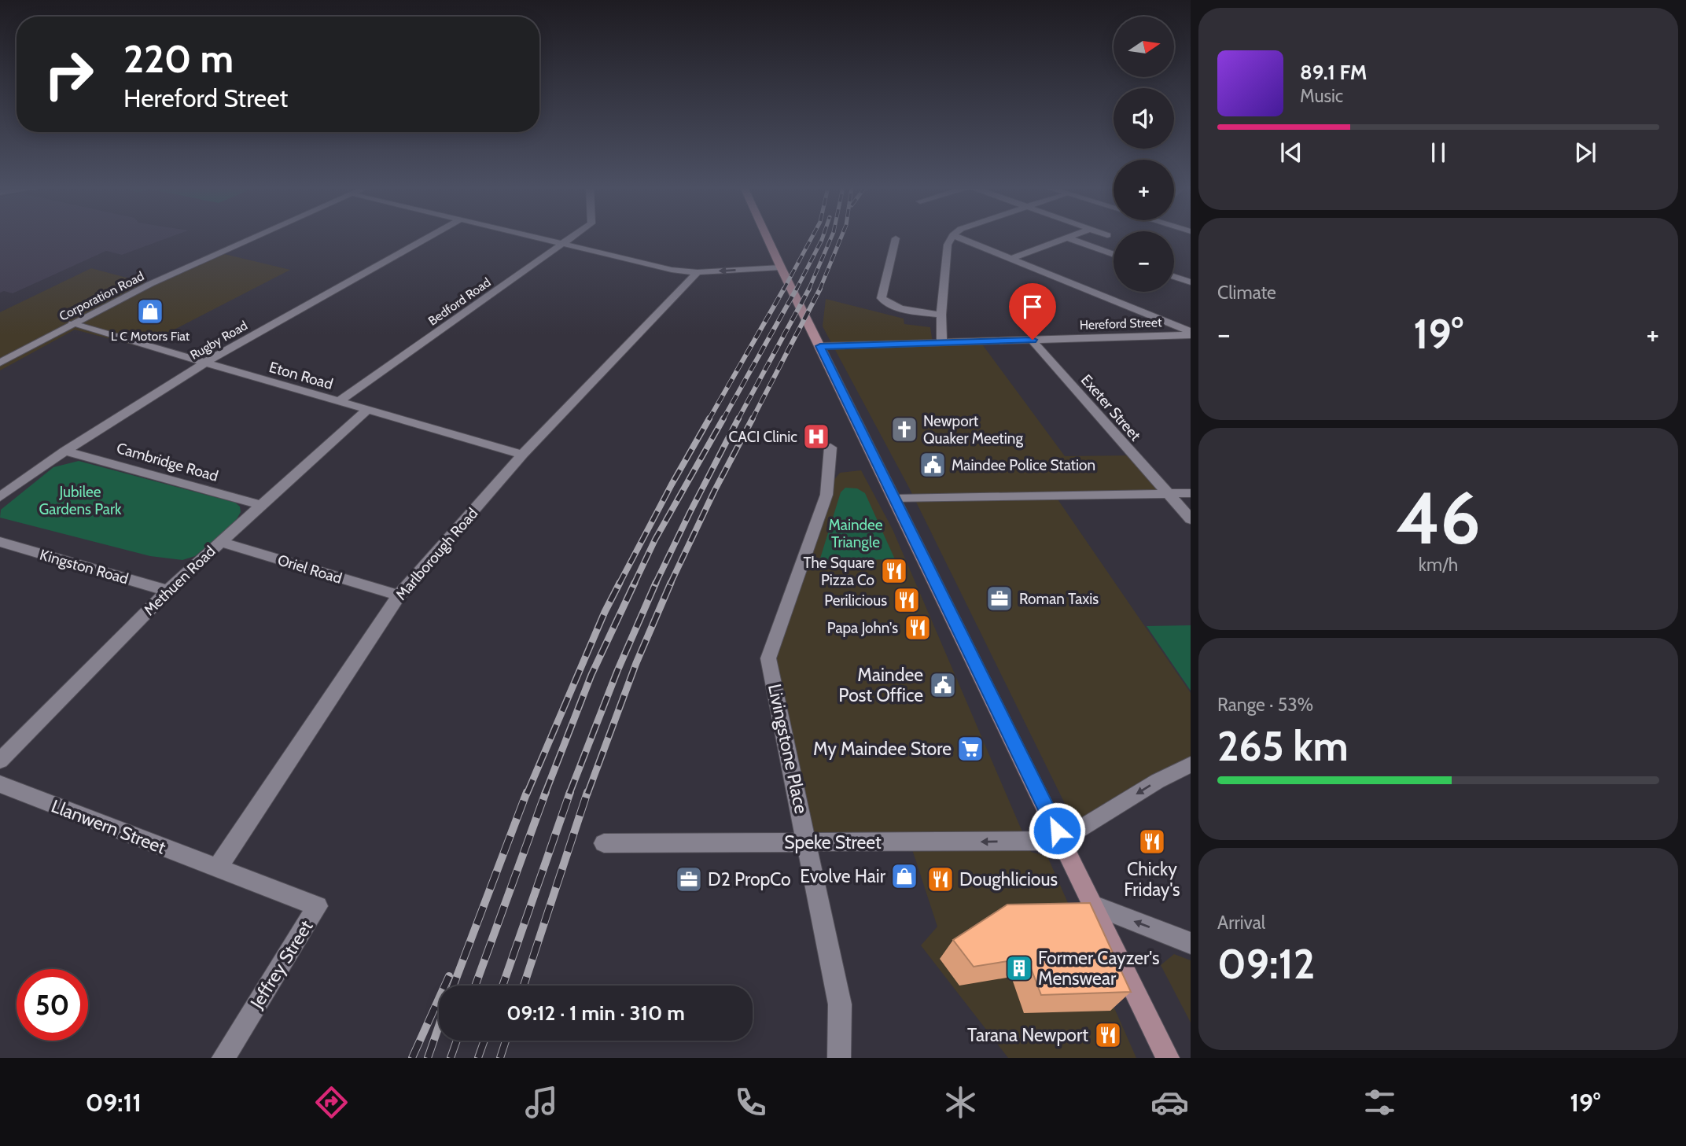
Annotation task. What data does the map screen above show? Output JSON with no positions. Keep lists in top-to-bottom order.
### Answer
{
  "streets": {
    "street": [
      "Corporation Road",
      "Bedford Road",
      "Hereford Street",
      "Rugby Road",
      "Eton Road",
      "Exeter Street",
      "Cambridge Road",
      "Marlborough Road",
      "Kingston Road",
      "Oriel Road",
      "Methuen Road",
      "Livingstone Place",
      "Llanwern Street",
      "Speke Street",
      "Jeffrey Street"
    ]
  },
  "crossings": [
    ["Corporation Road", "Eton Road"],
    ["Bedford Road", "Eton Road"],
    ["Hereford Street", "Exeter Street"],
    ["Rugby Road", "Eton Road"],
    ["Rugby Road", "Cambridge Road"],
    ["Eton Road", "Marlborough Road"],
    ["Eton Road", "Methuen Road"],
    ["Cambridge Road", "Methuen Road"],
    ["Marlborough Road", "Oriel Road"],
    ["Marlborough Road", "Llanwern Street"],
    ["Marlborough Road", "Jeffrey Street"],
    ["Kingston Road", "Methuen Road"],
    ["Oriel Road", "Methuen Road"],
    ["Livingstone Place", "Speke Street"],
    ["Llanwern Street", "Jeffrey Street"]
  ],
  "one_way": ["Speke Street"],
  "parks": ["Jubilee Gardens Park", "Maindee Triangle"],
  "places": {
    "shop": ["L C Motors Fiat", "Evolve Hair"],
    "church": ["Newport Quaker Meeting"],
    "hospital": ["CACI Clinic"],
    "public building": ["Maindee Police Station", "Maindee Post Office"],
    "restaurant": [
      "The Square Pizza Co",
      "Perilicious",
      "Papa John's",
      "Chicky Friday's",
      "Doughlicious",
      "Tarana Newport"
    ],
    "office": ["Roman Taxis", "D2 PropCo"],
    "supermarket": ["My Maindee Store"],
    "building": ["Former Cayzer's Menswear"]
  },
  "north": "right",
  "page": {
    "map_buttons": ["+", "−"],
    "turn": ["220 m", "Hereford Street"],
    "song": ["89.1 FM", "Music"],
    "tile": [
      "Climate",
      ["46", "km/h"],
      ["Range · 53%", "265 km"],
      ["Arrival", "09:12"]
    ],
    "heat": ["−", "19°", "+"],
    "limit": "50",
    "trip": "09:12 · 1 min · 310 m",
    "tabs": ["09:11", "19°"]
  }
}
